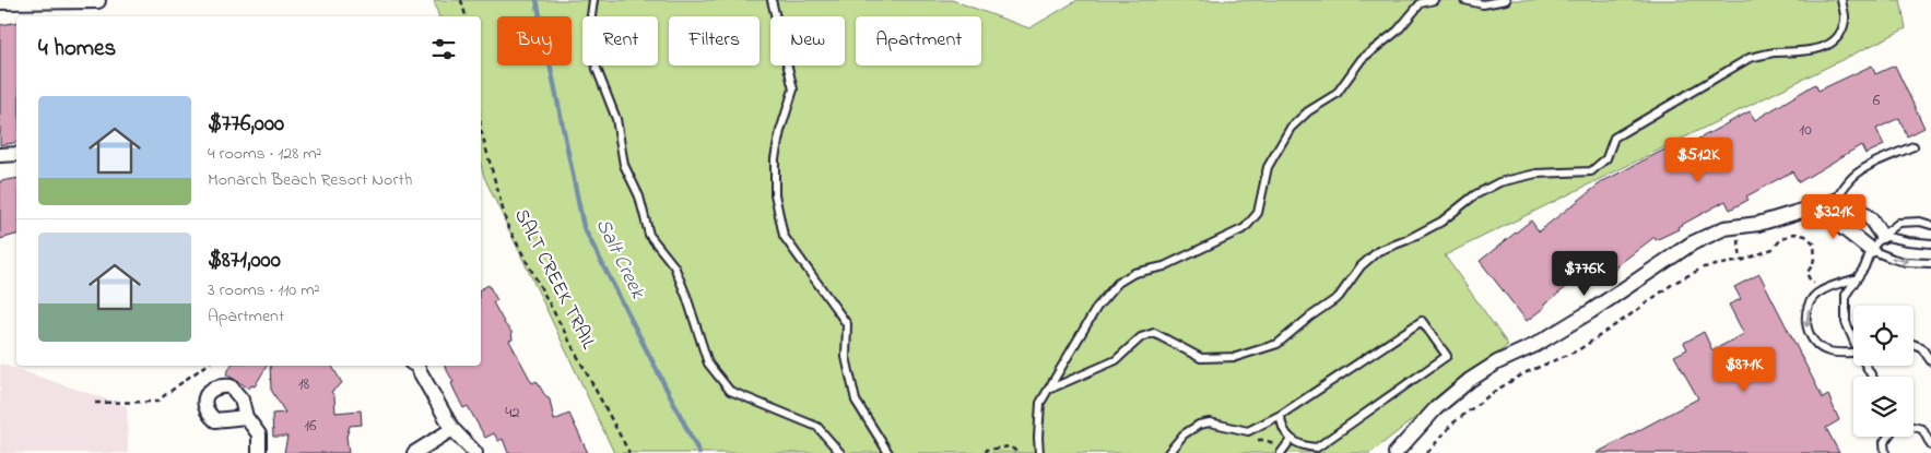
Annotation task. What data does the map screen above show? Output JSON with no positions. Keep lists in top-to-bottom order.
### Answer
{
  "streets": {
    "path": ["SALT CREEK TRAIL"]
  },
  "water": ["Salt Creek"],
  "house_numbers": [
    "6",
    "10",
    "18",
    "42",
    "16"
  ],
  "page": {
    "chip": [
      "Buy",
      "Rent",
      "Filters",
      "New",
      "Apartment"
    ],
    "heading": "4 homes",
    "list": [
      {
        "name": "$776,000",
        "note": "4 rooms · 128 m² · Monarch Beach Resort North"
      },
      {
        "name": "$871,000",
        "note": "3 rooms · 110 m² · Apartment"
      }
    ],
    "price": [
      "$512K",
      "$321K",
      "$776K",
      "$871K"
    ]
  }
}
